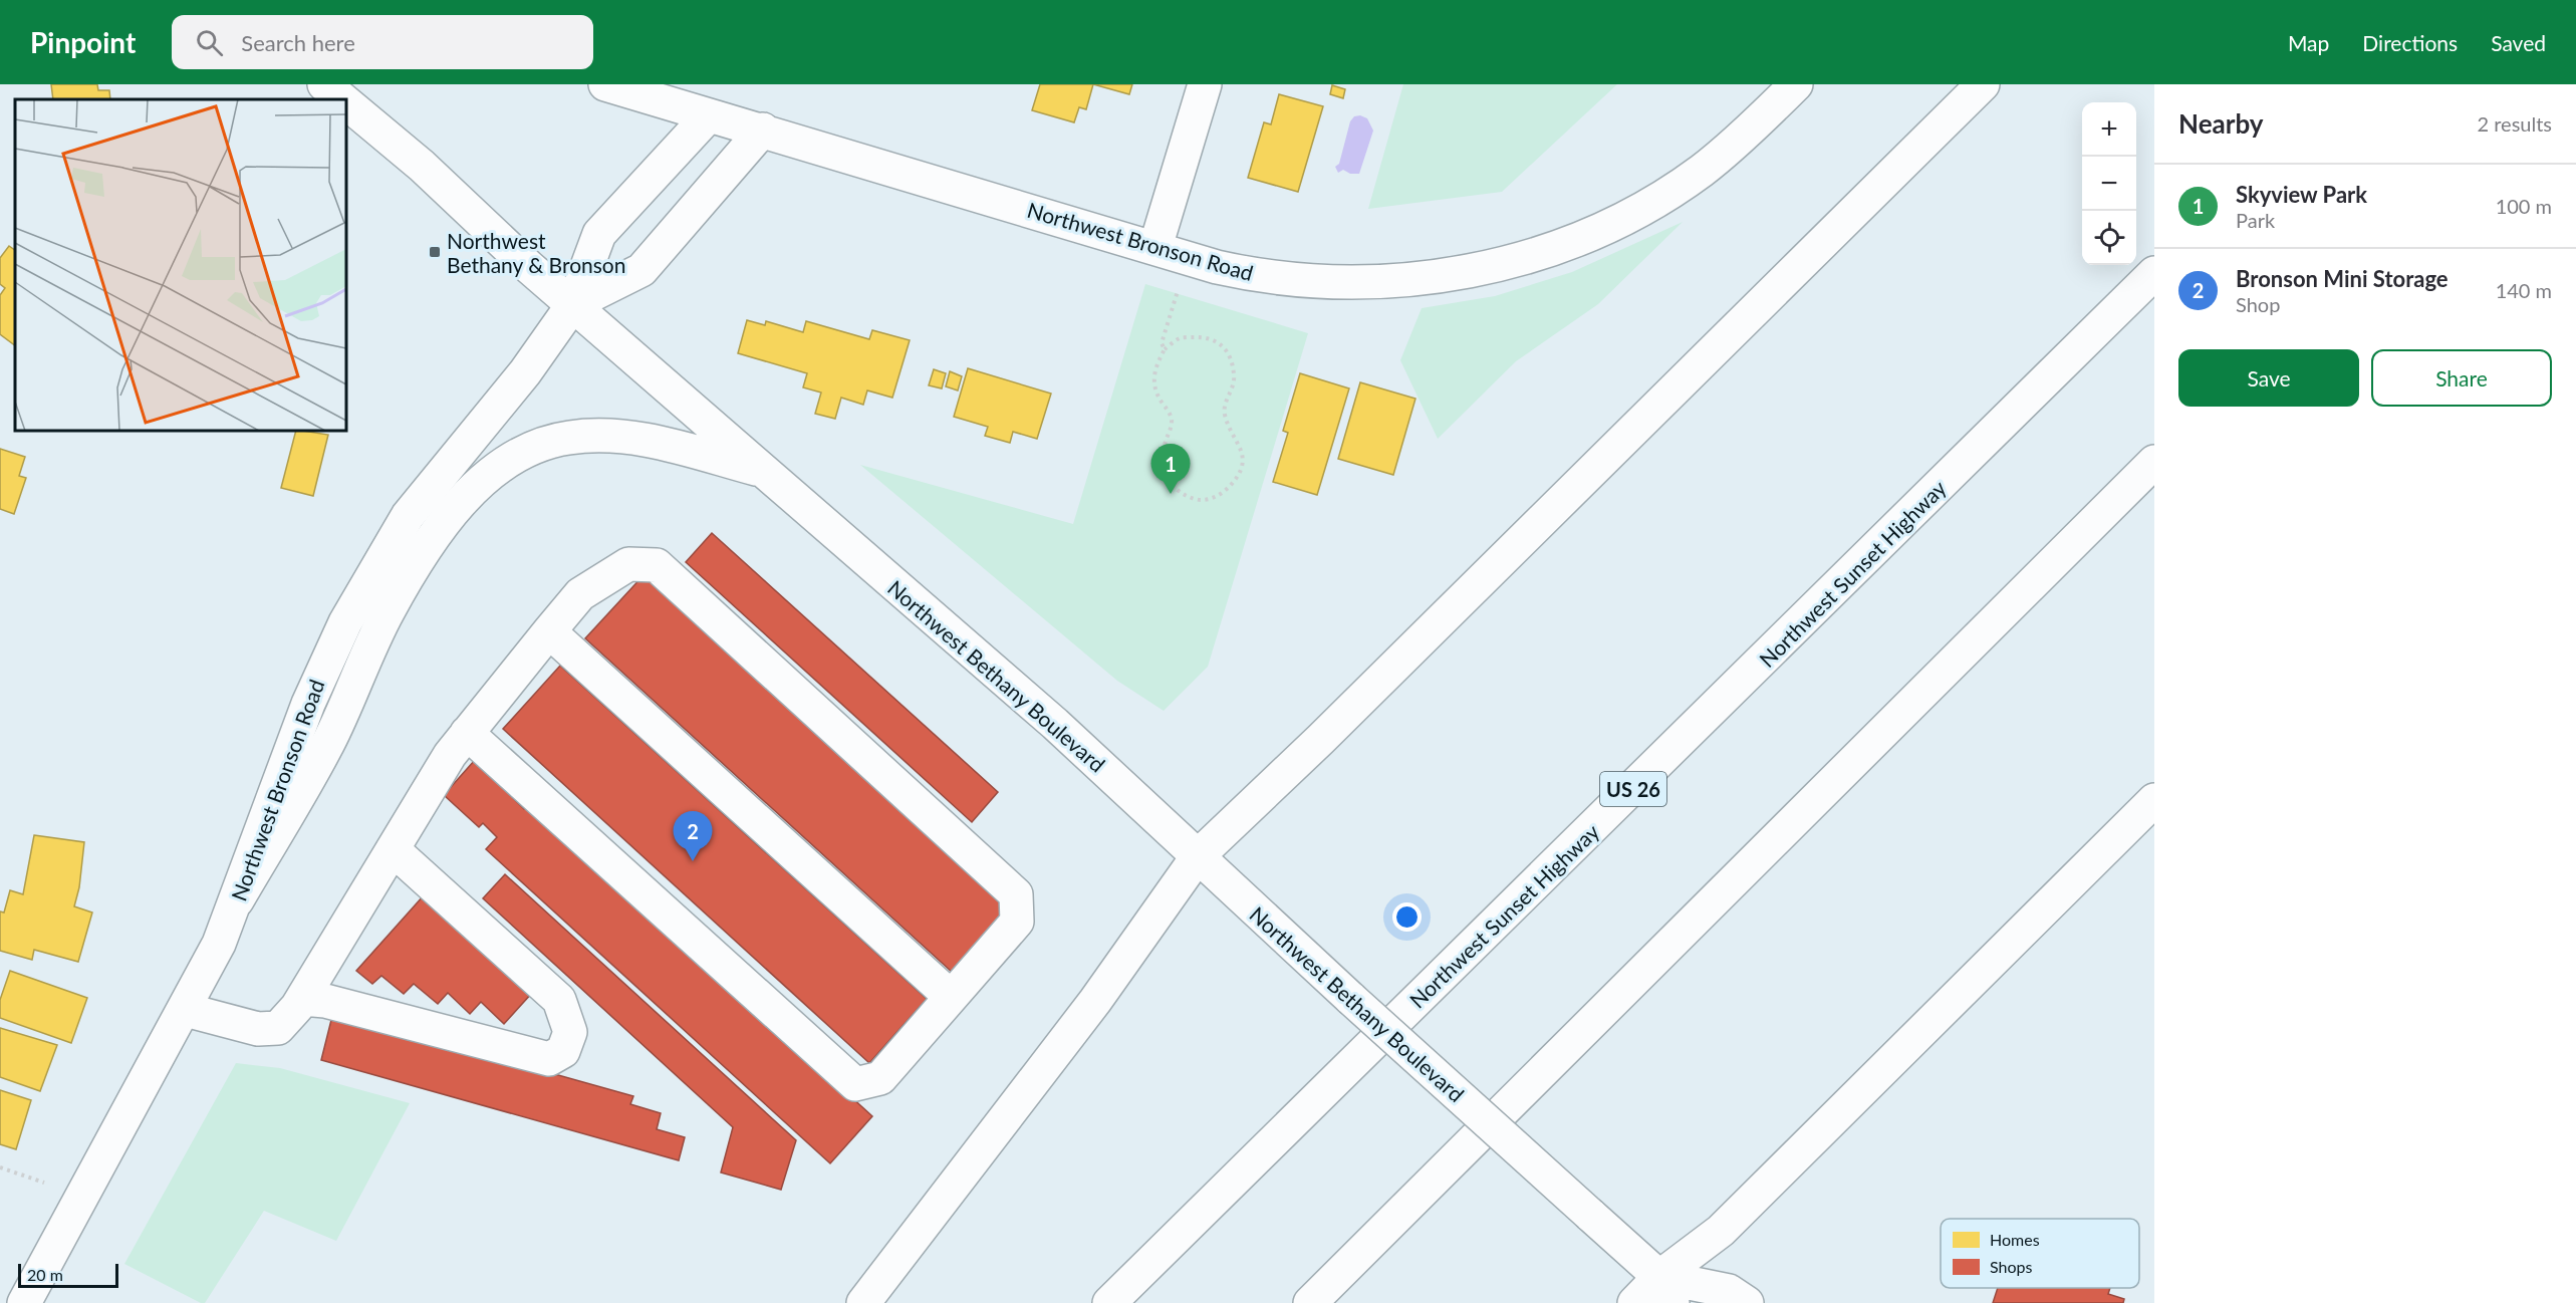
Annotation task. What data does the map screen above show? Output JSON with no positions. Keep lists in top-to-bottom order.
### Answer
{
  "streets": {
    "main road": [
      "Northwest Bronson Road",
      "Northwest Sunset Highway",
      "Northwest Bethany Boulevard",
      "US 26"
    ]
  },
  "crossings": [
    ["Northwest Bronson Road", "Northwest Bethany Boulevard"]
  ],
  "places": {
    "transit": ["Northwest Bethany & Bronson"]
  },
  "legend": ["Homes", "Shops"],
  "scale_bar": "20 m",
  "page": {
    "header": "Pinpoint",
    "search": "Search here",
    "nav": ["Map", "Directions", "Saved"],
    "heading": ["Nearby", "2 results"],
    "map_buttons": ["+", "−"],
    "list": [
      {
        "mark": "1",
        "name": "Skyview Park",
        "note": "Park",
        "value": "100 m"
      },
      {
        "mark": "2",
        "name": "Bronson Mini Storage",
        "note": "Shop",
        "value": "140 m"
      }
    ],
    "buttons": ["Save", "Share"],
    "pins": ["1", "2"],
    "scale": "20 m"
  }
}
